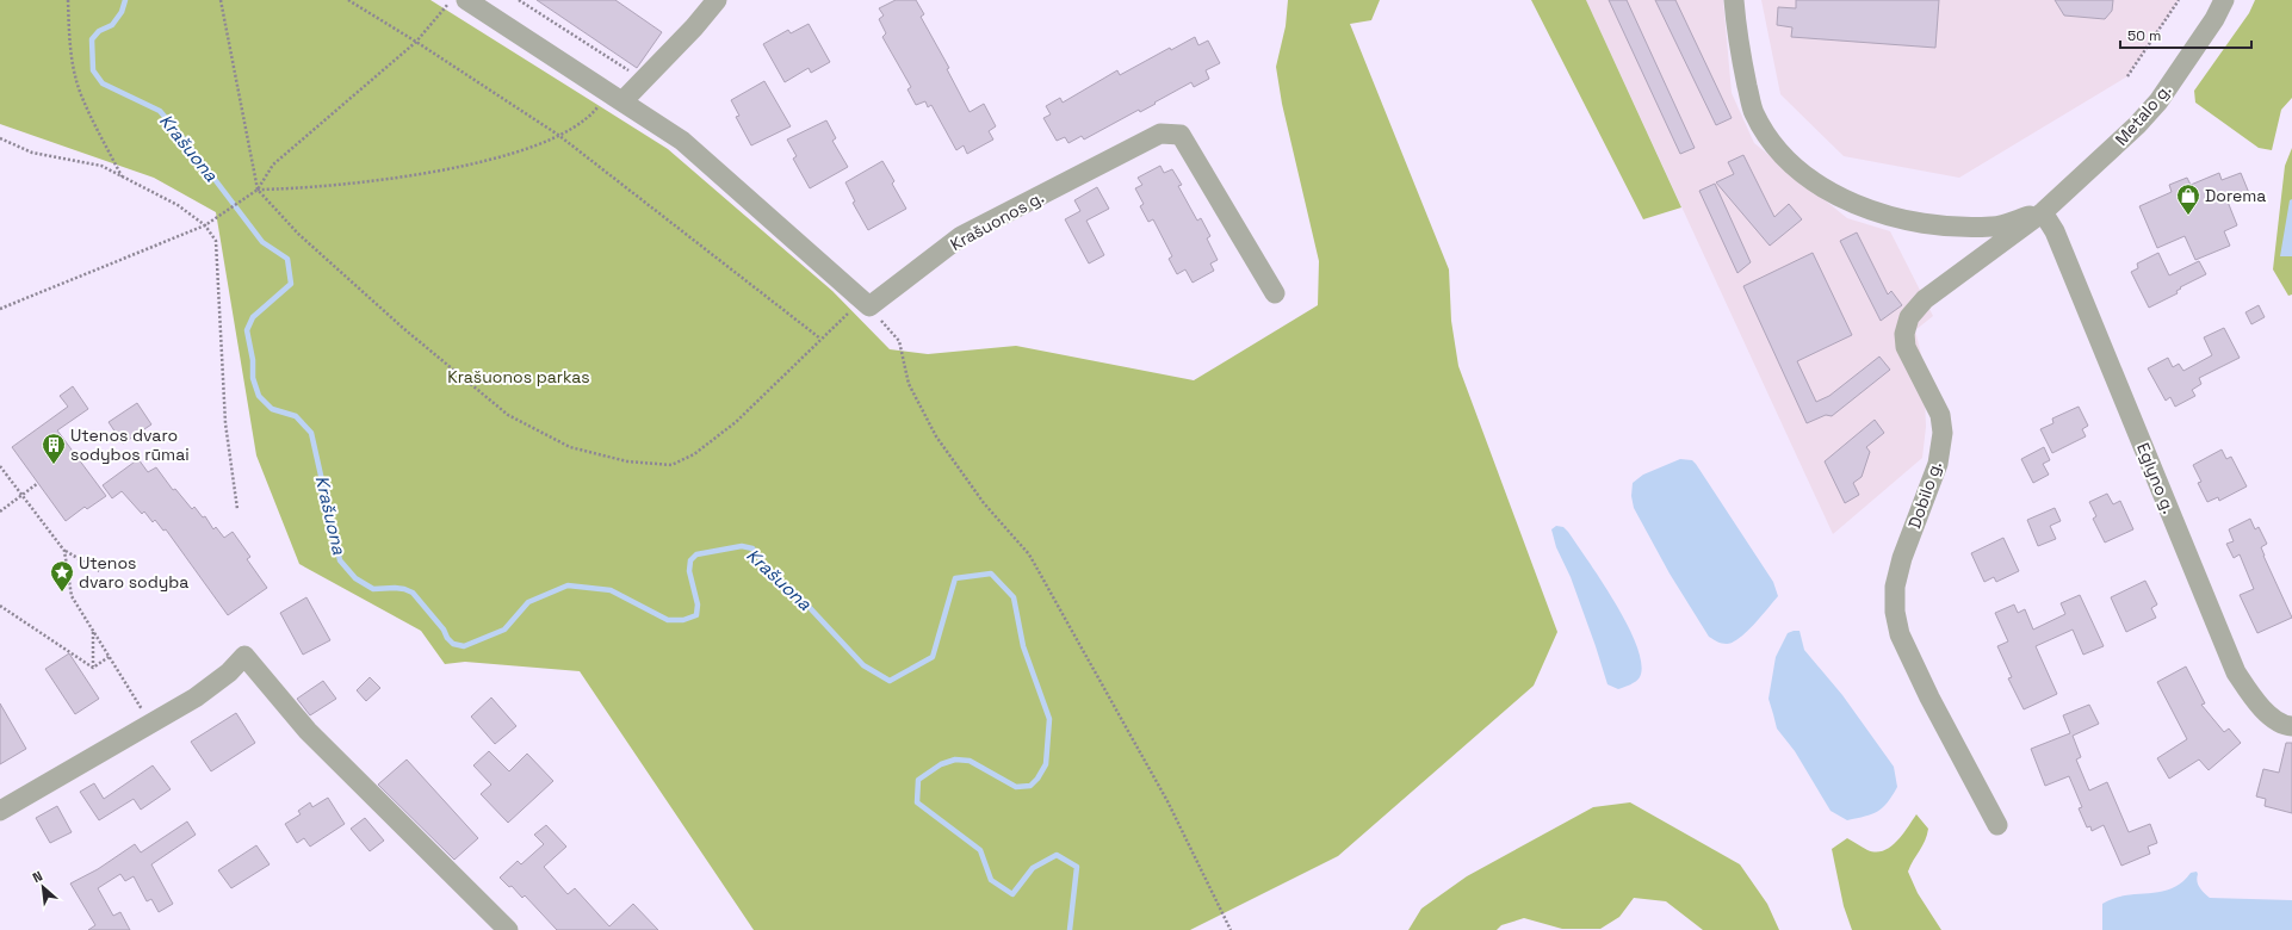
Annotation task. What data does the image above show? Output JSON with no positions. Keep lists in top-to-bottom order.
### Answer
{
  "streets": {
    "street": [
      "Metalo g.",
      "Krašuonos g.",
      "Eglyno g.",
      "Dobilo g."
    ]
  },
  "crossings": [
    ["Metalo g.", "Eglyno g."],
    ["Metalo g.", "Dobilo g."],
    ["Eglyno g.", "Dobilo g."]
  ],
  "water": ["Krašuona"],
  "parks": ["Krašuonos parkas"],
  "places": {
    "shop": ["Dorema"],
    "building": ["Utenos dvaro sodybos rūmai"],
    "place": ["Utenos dvaro sodyba"]
  },
  "scale_bar": "50 m",
  "north": "top left"
}
